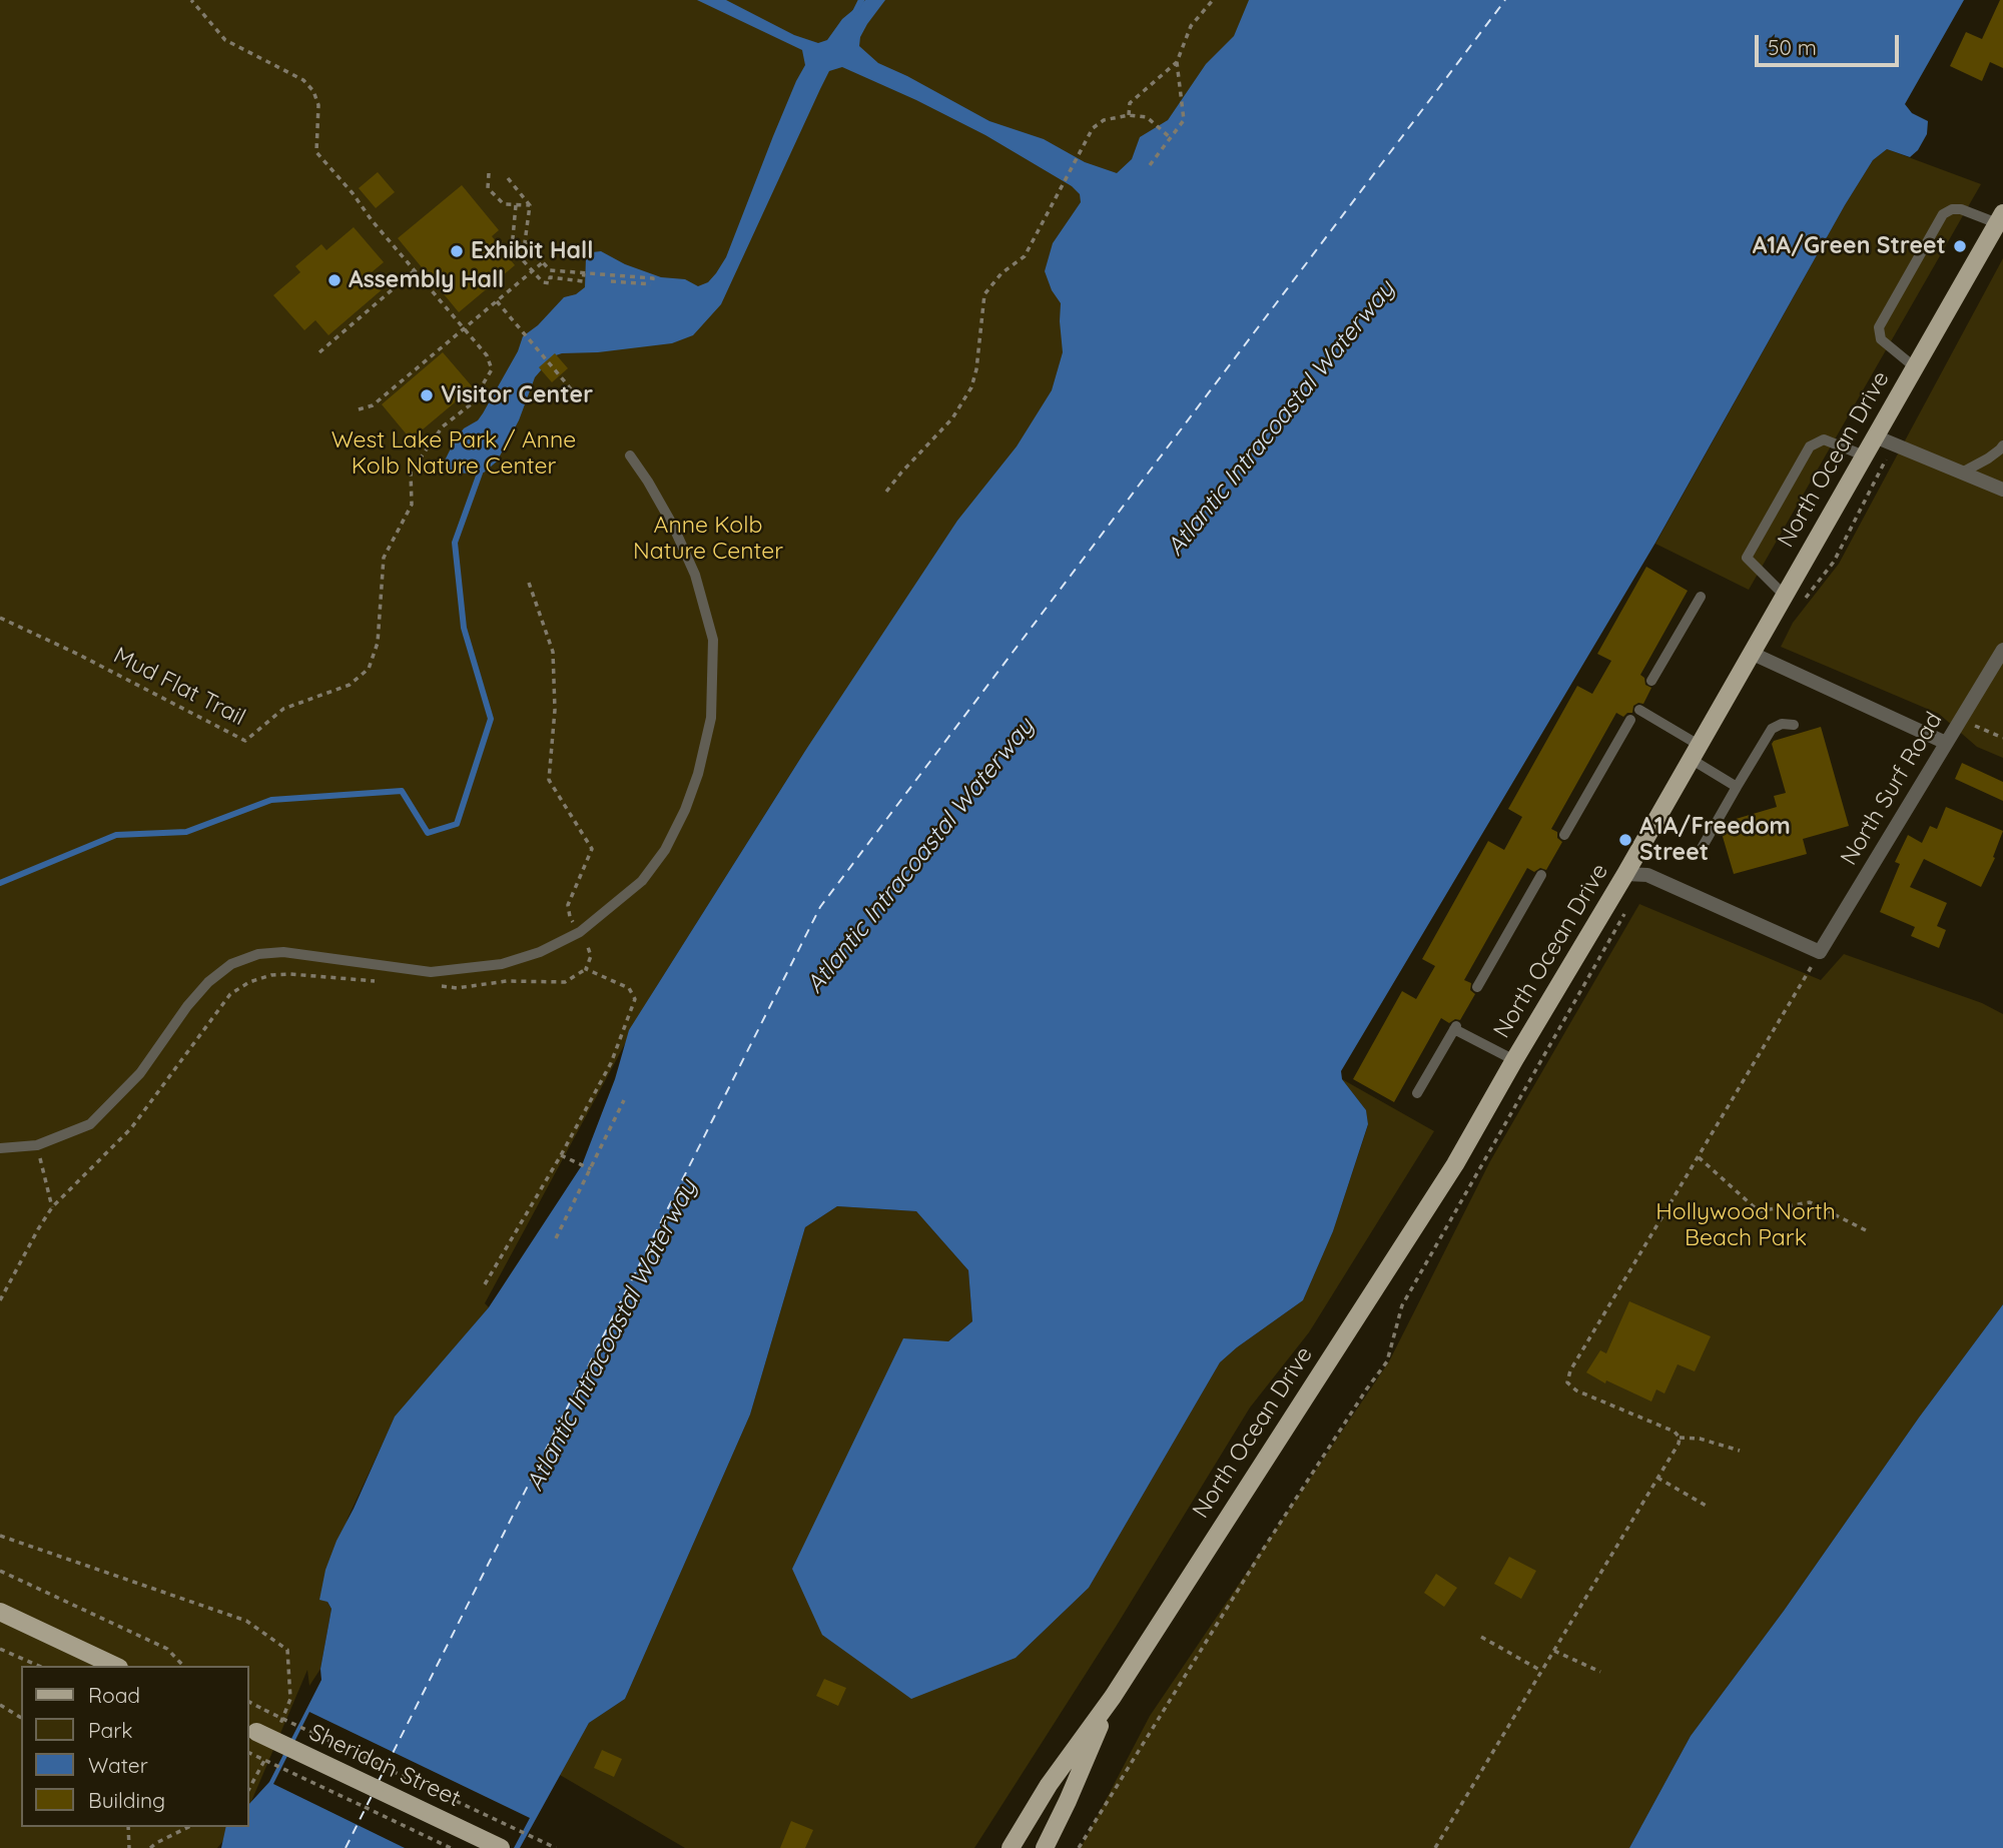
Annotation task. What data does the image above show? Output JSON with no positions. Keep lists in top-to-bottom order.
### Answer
{
  "streets": {
    "main road": ["North Ocean Drive", "Sheridan Street"],
    "street": ["North Surf Road"],
    "path": ["Mud Flat Trail"]
  },
  "water": ["Atlantic Intracoastal Waterway"],
  "parks": ["West Lake Park / Anne Kolb Nature Center", "Anne Kolb Nature Center", "Hollywood North Beach Park"],
  "places": [
    "A1A/Green Street",
    "Exhibit Hall",
    "Assembly Hall",
    "Visitor Center",
    "A1A/Freedom Street"
  ],
  "legend": [
    "Road",
    "Park",
    "Water",
    "Building"
  ],
  "scale_bar": "50 m"
}
